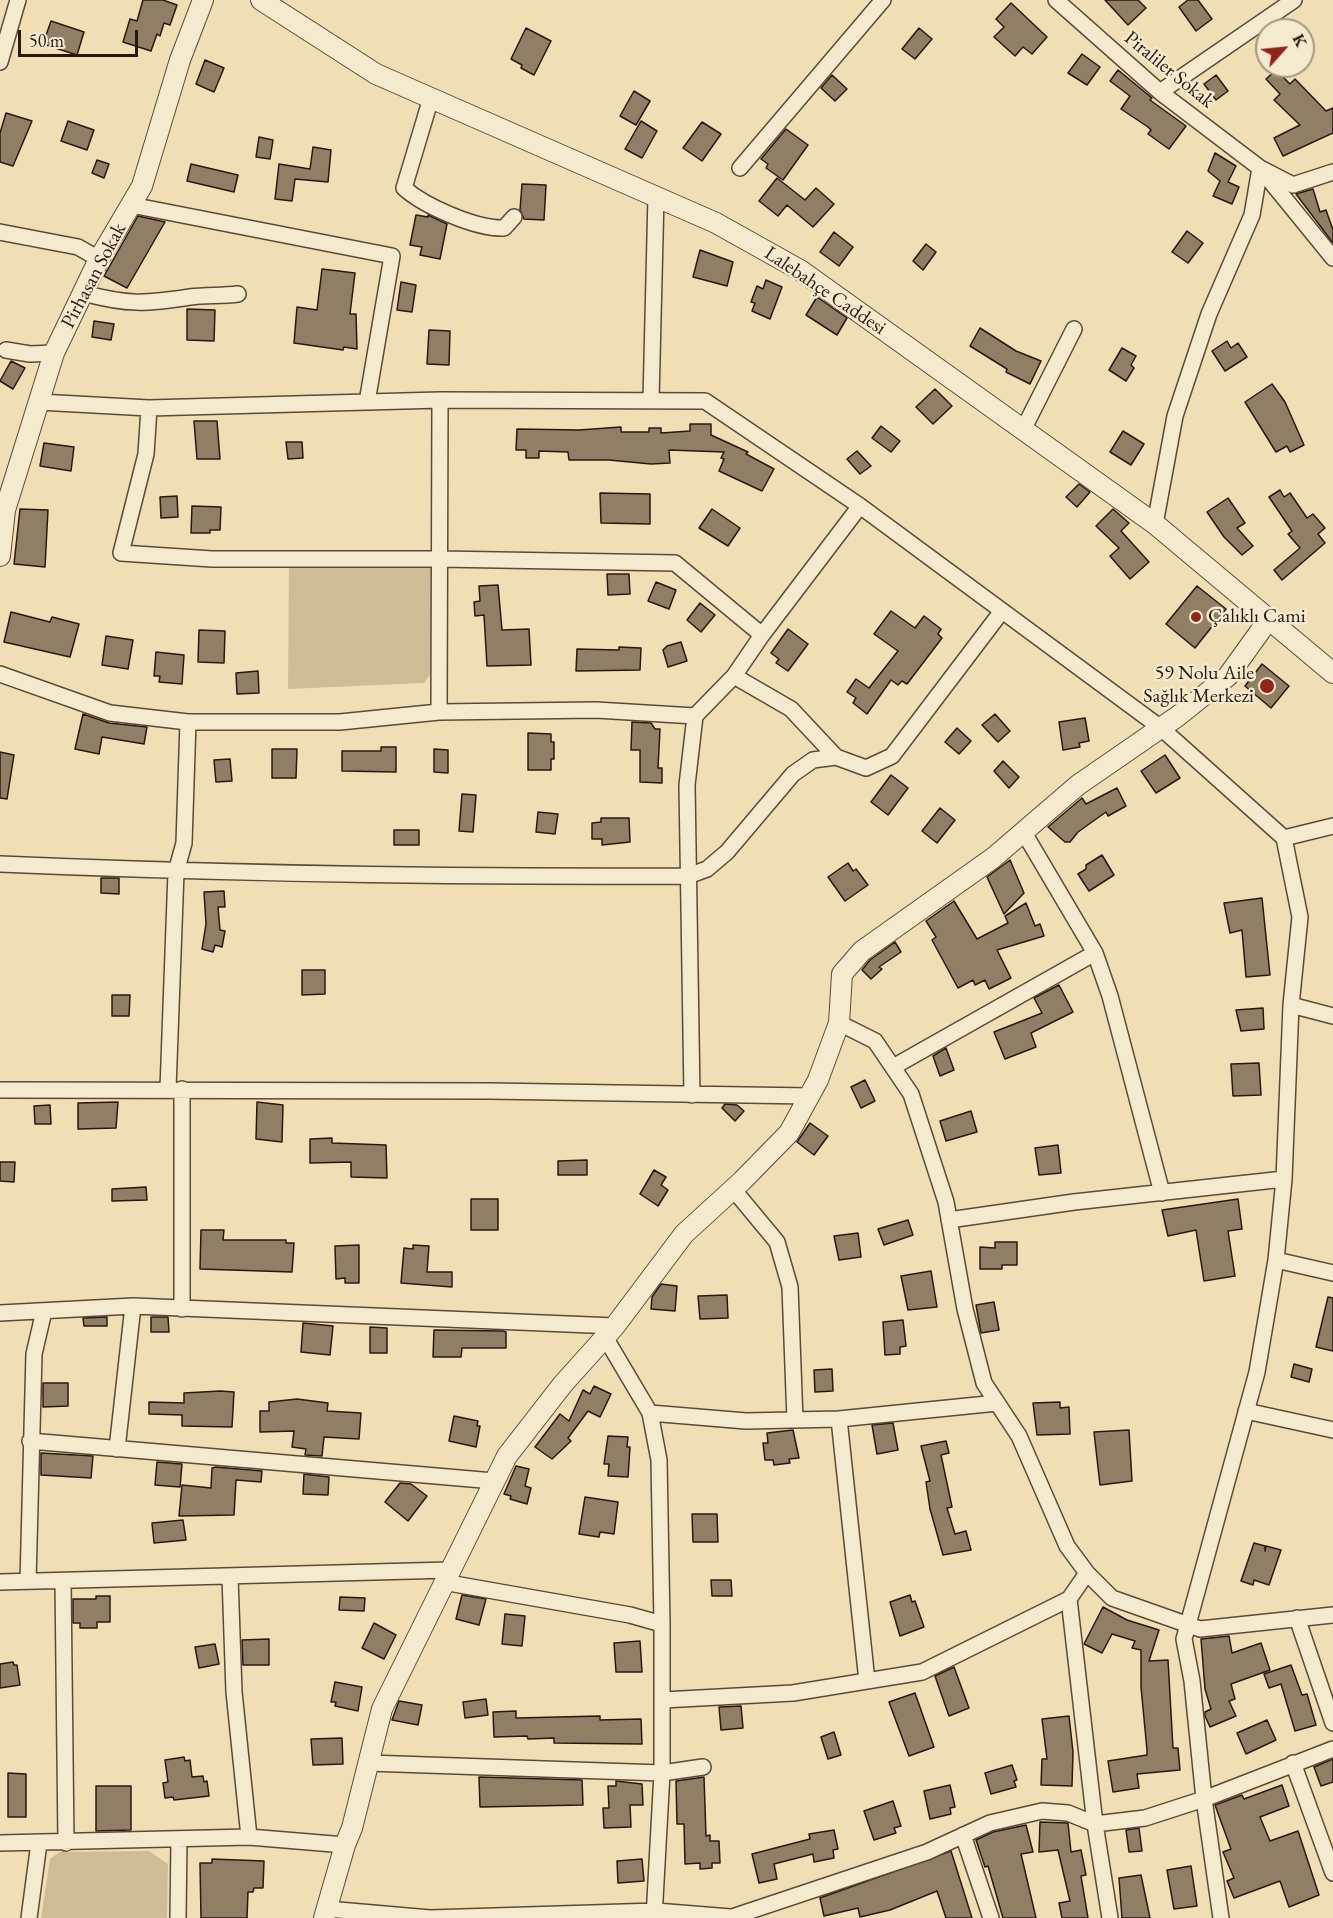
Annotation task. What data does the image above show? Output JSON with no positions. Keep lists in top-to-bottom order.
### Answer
{
  "streets": {
    "street": ["Piraliler Sokak", "Pirhasan Sokak", "Lalebahçe Caddesi"]
  },
  "places": ["Çalıklı Cami", "59 Nolu Aile Sağlık Merkezi"],
  "scale_bar": "50 m",
  "north": "top right"
}
